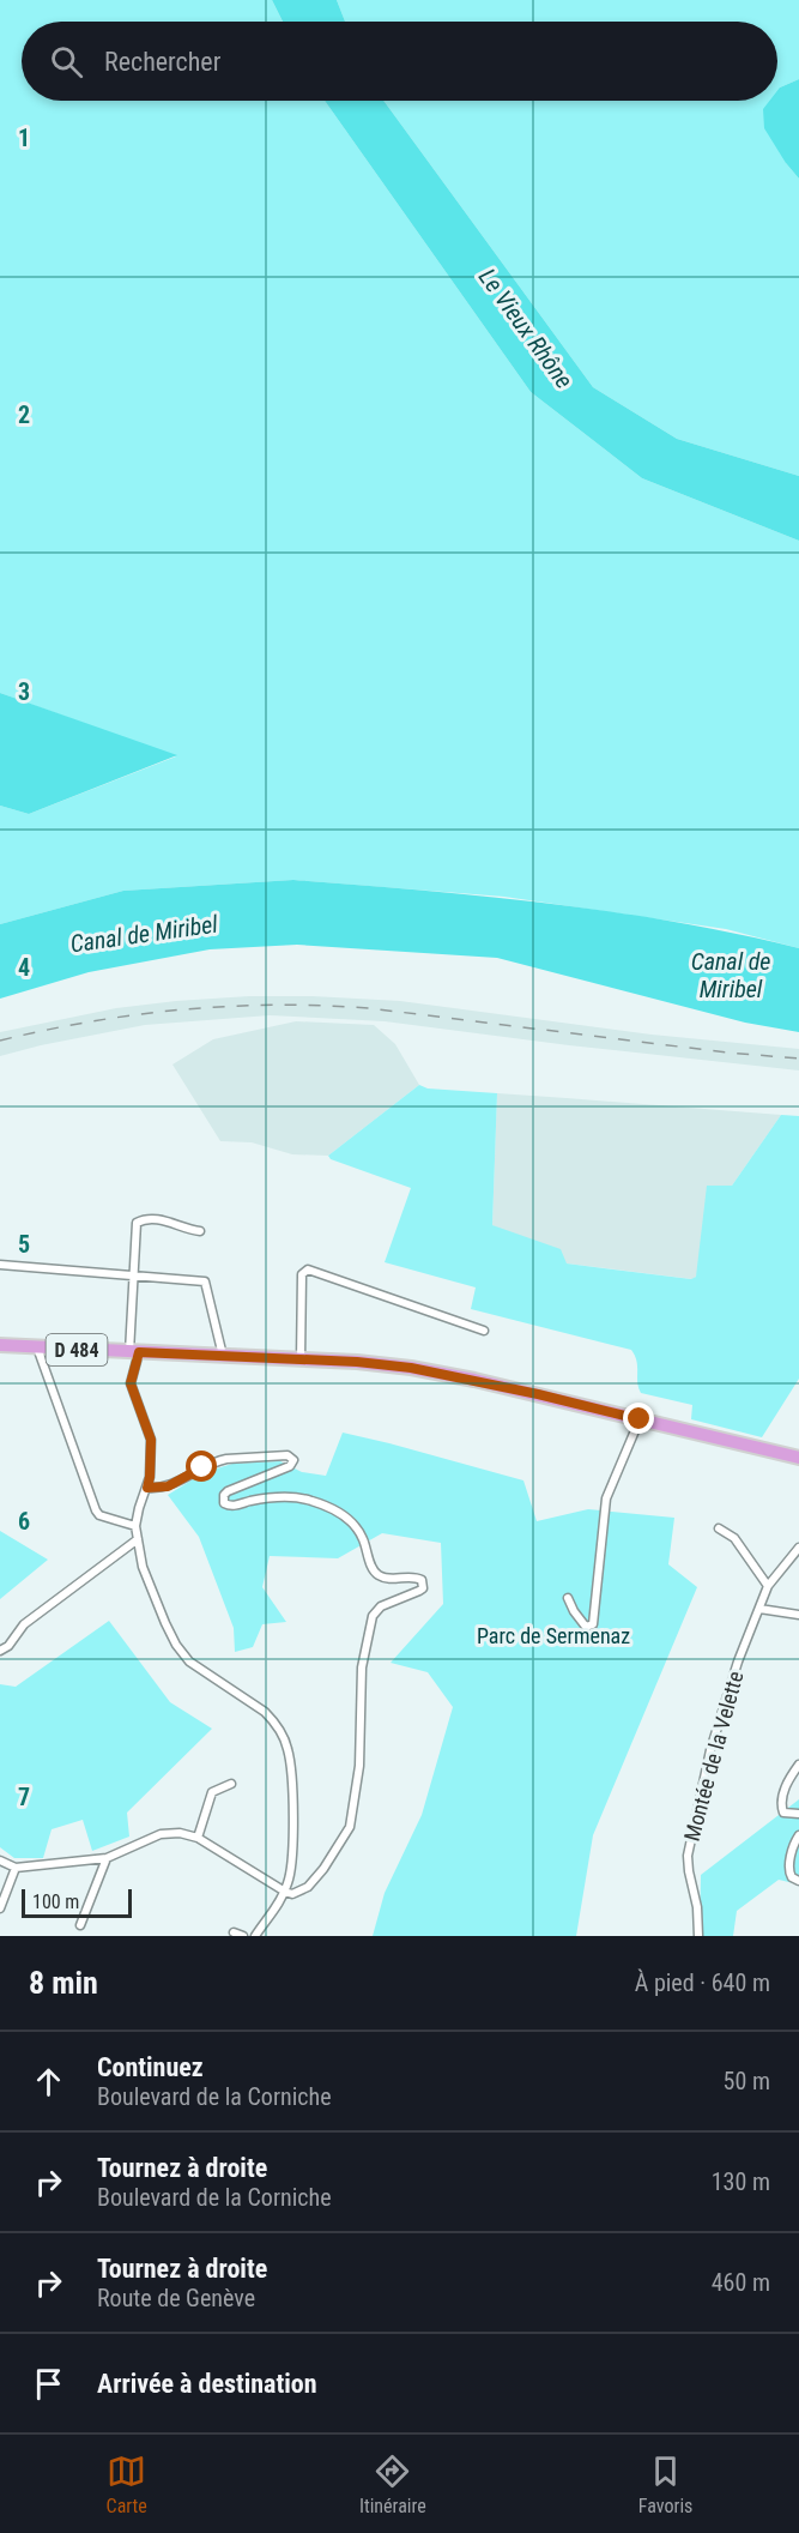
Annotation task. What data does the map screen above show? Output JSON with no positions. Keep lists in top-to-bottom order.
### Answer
{
  "streets": {
    "main road": ["D 484"],
    "street": ["Montée de la Velette"]
  },
  "water": ["Le Vieux Rhône", "Canal de Miribel"],
  "parks": ["Parc de Sermenaz"],
  "scale_bar": "100 m",
  "page": {
    "search": "Rechercher",
    "scale": "100 m",
    "heading": ["8 min", "À pied · 640 m"],
    "list": [
      ["Continuez", "Boulevard de la Corniche", "50 m"],
      ["Tournez à droite", "Boulevard de la Corniche", "130 m"],
      ["Tournez à droite", "Route de Genève", "460 m"],
      "Arrivée à destination"
    ],
    "nav": ["Carte", "Itinéraire", "Favoris"]
  },
  "grid": {
    "rows": [
      "1",
      "2",
      "3",
      "4",
      "5",
      "6",
      "7"
    ]
  }
}
